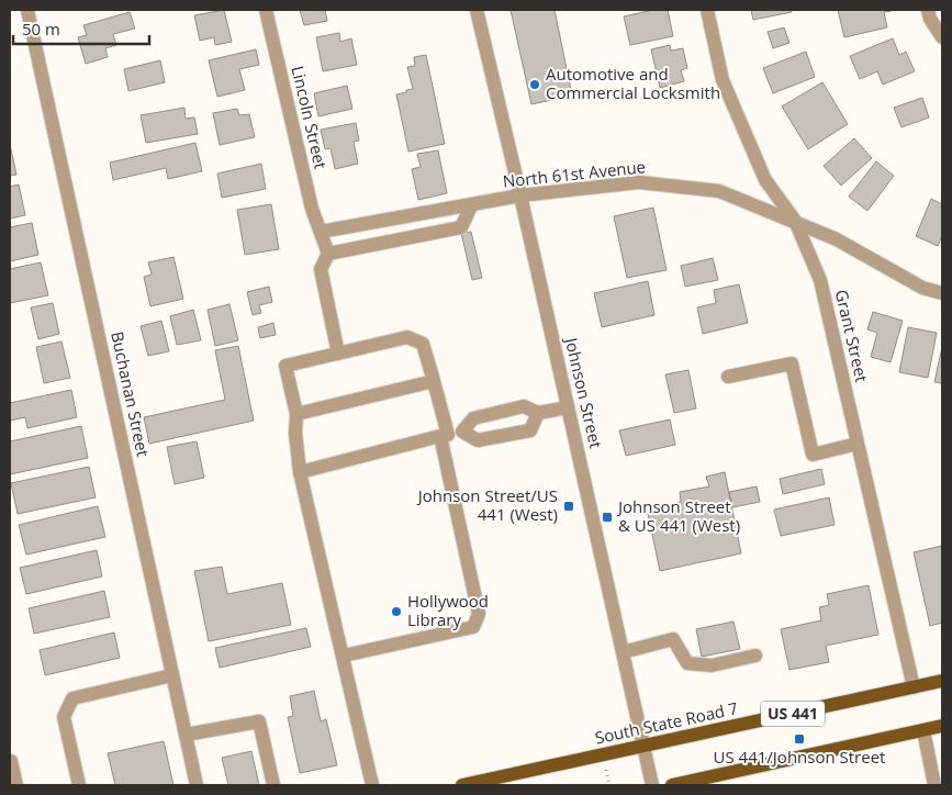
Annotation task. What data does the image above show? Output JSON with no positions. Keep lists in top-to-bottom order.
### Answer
{
  "streets": {
    "main road": ["US 441", "South State Road 7"],
    "street": [
      "Lincoln Street",
      "North 61st Avenue",
      "Grant Street",
      "Johnson Street",
      "Buchanan Street"
    ]
  },
  "crossings": [
    ["Lincoln Street", "North 61st Avenue"],
    ["North 61st Avenue", "Grant Street"],
    ["North 61st Avenue", "Johnson Street"],
    ["Grant Street", "South State Road 7"],
    ["Johnson Street", "South State Road 7"]
  ],
  "places": {
    "other": ["Automotive and Commercial Locksmith", "Hollywood Library"],
    "transit": ["Johnson Street/US 441 (West)", "Johnson Street & US 441 (West)", "US 441/Johnson Street"]
  },
  "scale_bar": "50 m"
}
